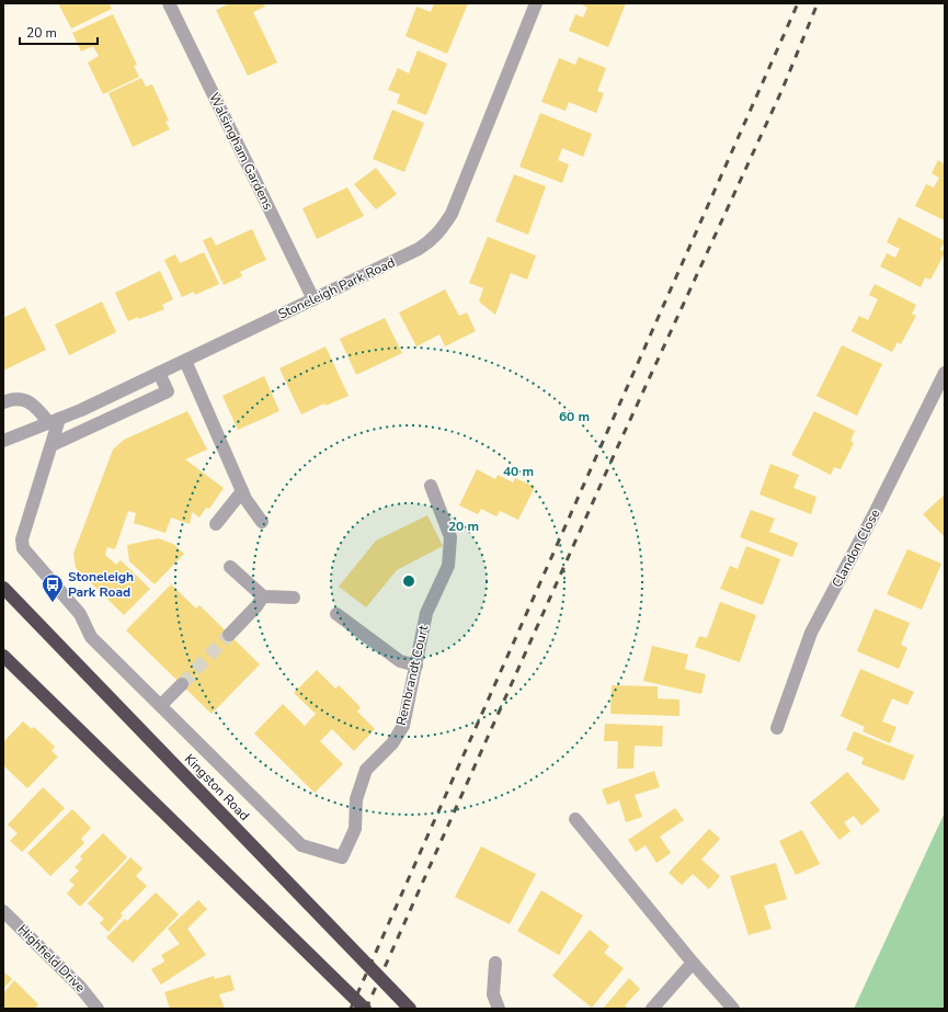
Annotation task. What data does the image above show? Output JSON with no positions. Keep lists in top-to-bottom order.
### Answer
{
  "streets": {
    "highway": ["Kingston Road"],
    "street": [
      "Walsingham Gardens",
      "Stoneleigh Park Road",
      "Clandon Close",
      "Rembrandt Court",
      "Highfield Drive"
    ]
  },
  "crossings": [
    ["Walsingham Gardens", "Stoneleigh Park Road"]
  ],
  "places": {
    "bus stop": ["Stoneleigh Park Road"]
  },
  "scale_bar": "20 m",
  "rings": ["60 m", "40 m", "20 m"]
}
